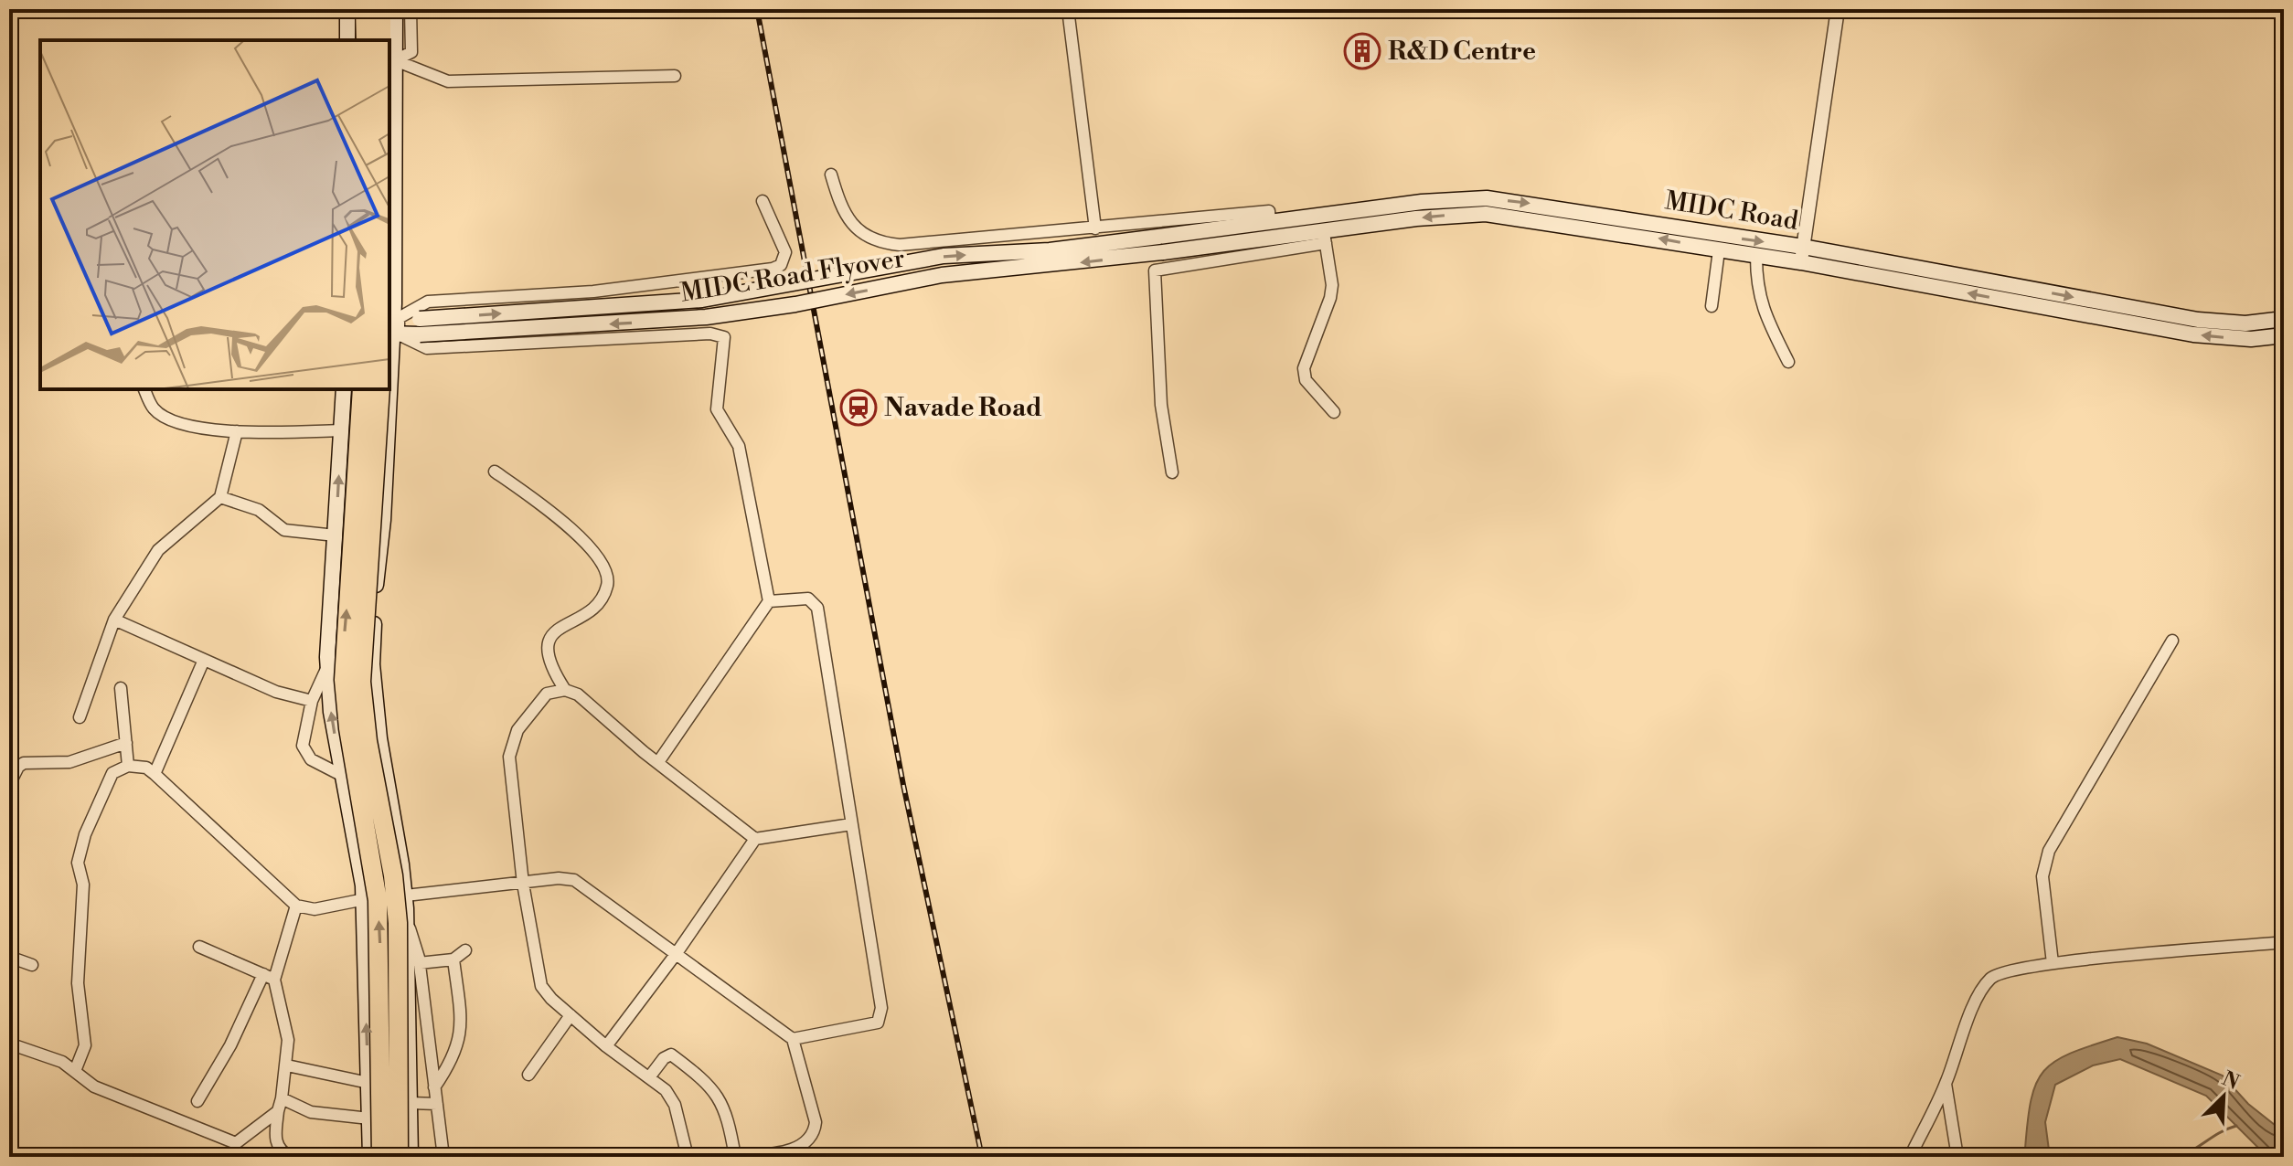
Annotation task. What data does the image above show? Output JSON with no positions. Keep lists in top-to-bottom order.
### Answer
{
  "streets": {
    "main road": ["MIDC Road", "MIDC Road Flyover"]
  },
  "crossings": [
    ["MIDC Road", "MIDC Road Flyover"]
  ],
  "places": {
    "building": ["R&D Centre"],
    "station": ["Navade Road"]
  },
  "north": "top right"
}
